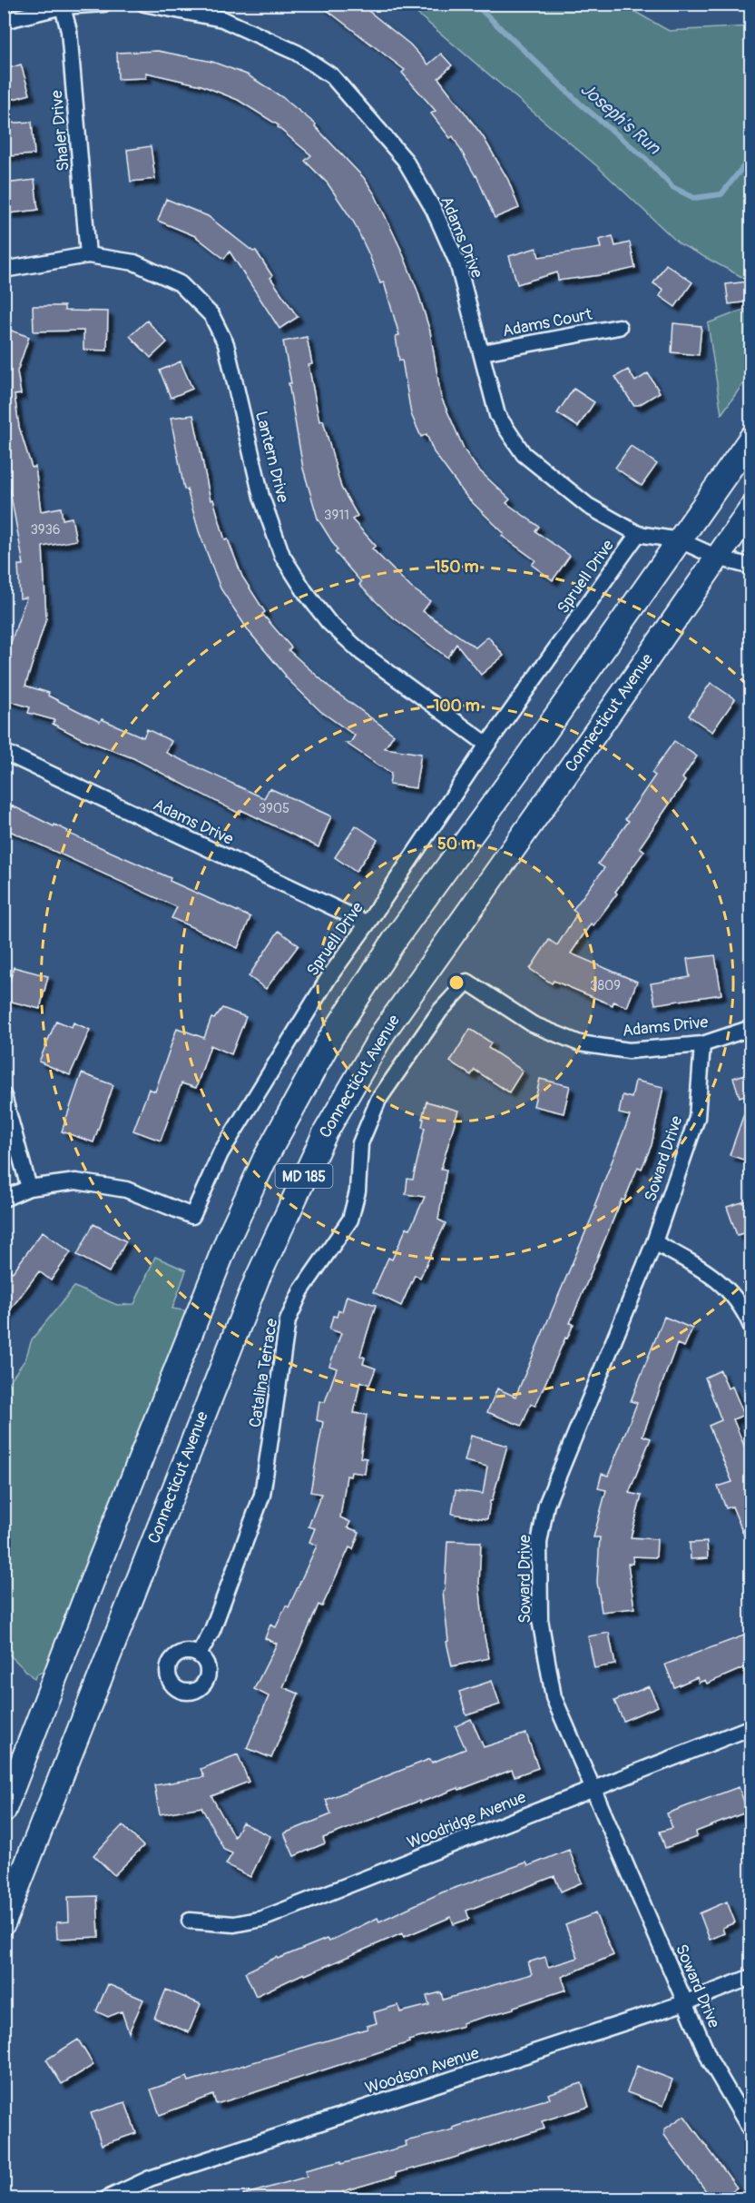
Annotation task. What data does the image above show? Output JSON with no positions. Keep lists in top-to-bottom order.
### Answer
{
  "streets": {
    "main road": ["Connecticut Avenue", "MD 185"],
    "street": [
      "Shaler Drive",
      "Adams Drive",
      "Adams Court",
      "Lantern Drive",
      "Spruell Drive",
      "Soward Drive",
      "Catalina Terrace",
      "Woodridge Avenue",
      "Woodson Avenue"
    ]
  },
  "crossings": [
    ["Shaler Drive", "Lantern Drive"],
    ["Adams Drive", "Adams Court"],
    ["Adams Drive", "Spruell Drive"],
    ["Adams Drive", "Connecticut Avenue"],
    ["Adams Drive", "Soward Drive"],
    ["Adams Drive", "MD 185"],
    ["Adams Drive", "Catalina Terrace"],
    ["Lantern Drive", "Spruell Drive"],
    ["Soward Drive", "Woodridge Avenue"],
    ["Soward Drive", "Woodson Avenue"]
  ],
  "water": ["Joseph's Run"],
  "house_numbers": [
    "3911",
    "3936",
    "3905",
    "3809"
  ],
  "rings": ["150 m", "100 m", "50 m"]
}
